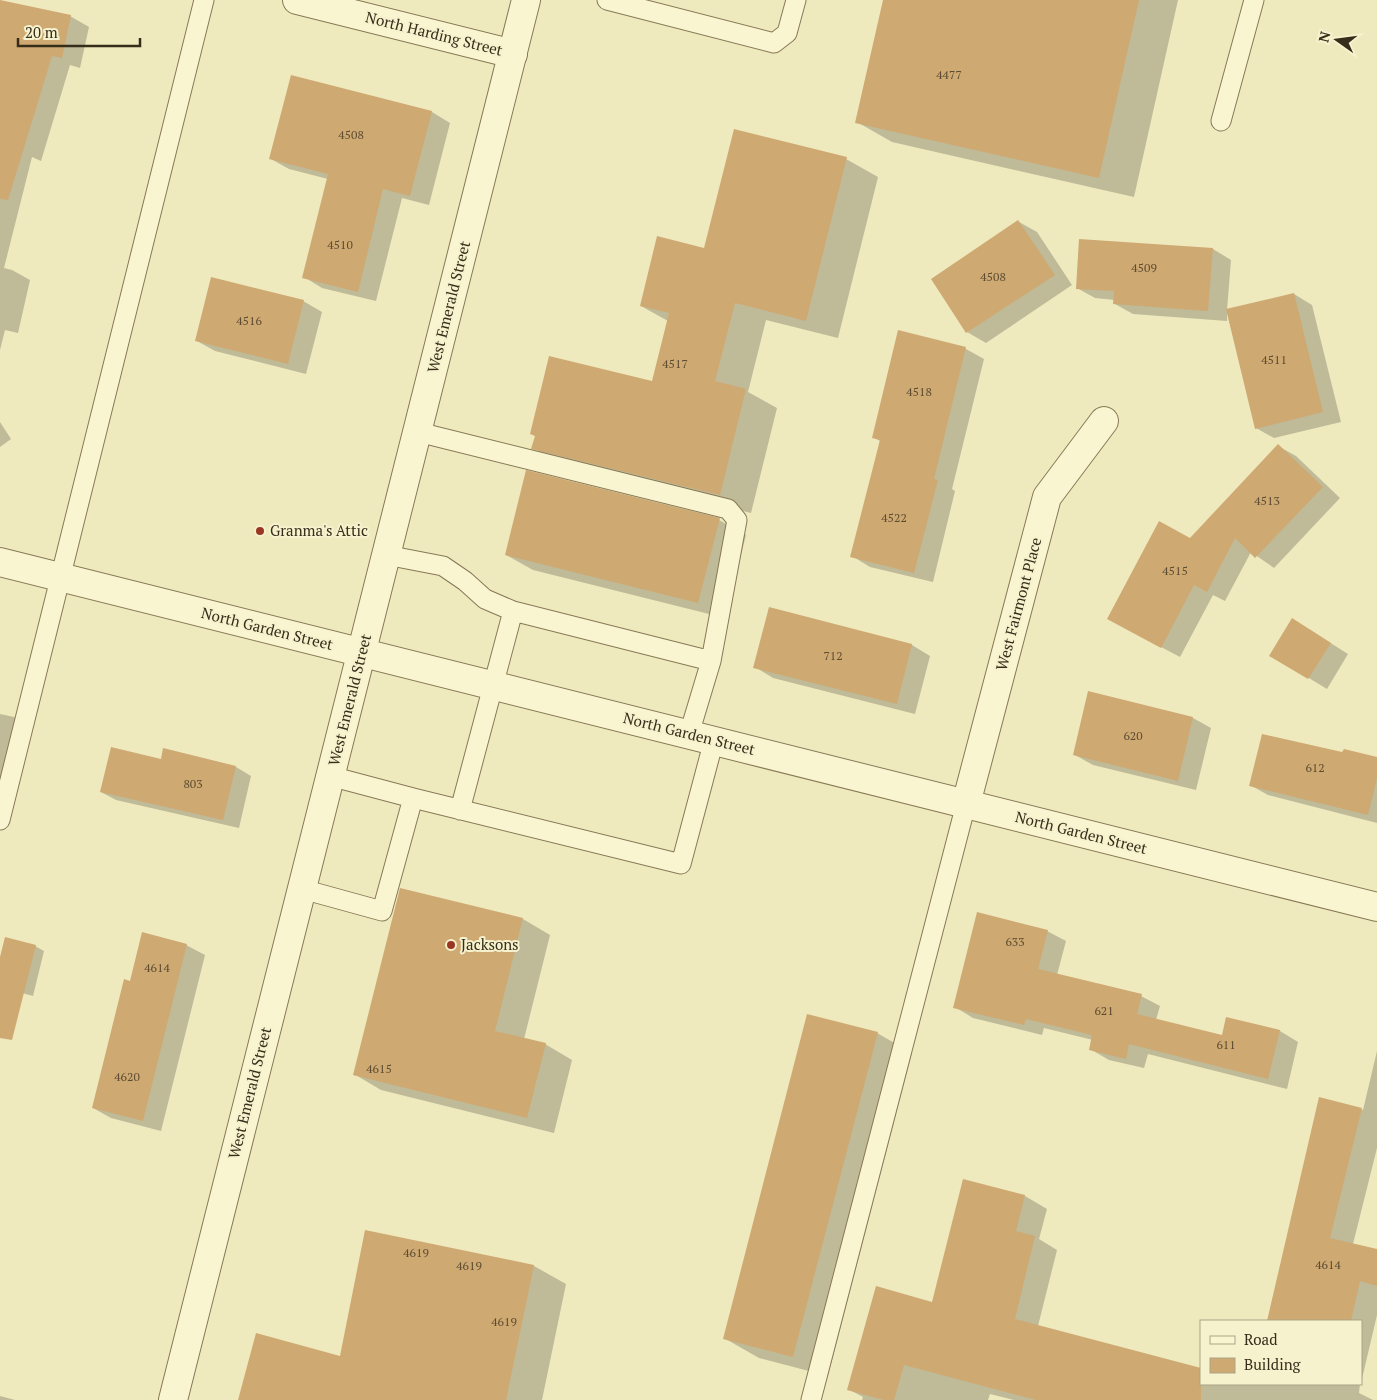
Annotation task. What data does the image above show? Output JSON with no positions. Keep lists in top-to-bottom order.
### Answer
{
  "streets": {
    "street": [
      "North Harding Street",
      "West Emerald Street",
      "West Fairmont Place",
      "North Garden Street"
    ]
  },
  "crossings": [
    ["North Harding Street", "West Emerald Street"],
    ["West Emerald Street", "North Garden Street"],
    ["West Fairmont Place", "North Garden Street"]
  ],
  "places": ["Granma's Attic", "Jacksons"],
  "house_numbers": [
    "4477",
    "4508",
    "4510",
    "4509",
    "4508",
    "4516",
    "4511",
    "4517",
    "4518",
    "4513",
    "4522",
    "4515",
    "712",
    "620",
    "612",
    "803",
    "633",
    "4614",
    "621",
    "611",
    "4615",
    "4620",
    "4619",
    "4614",
    "4619",
    "4619"
  ],
  "legend": ["Road", "Building"],
  "scale_bar": "20 m",
  "north": "left"
}
